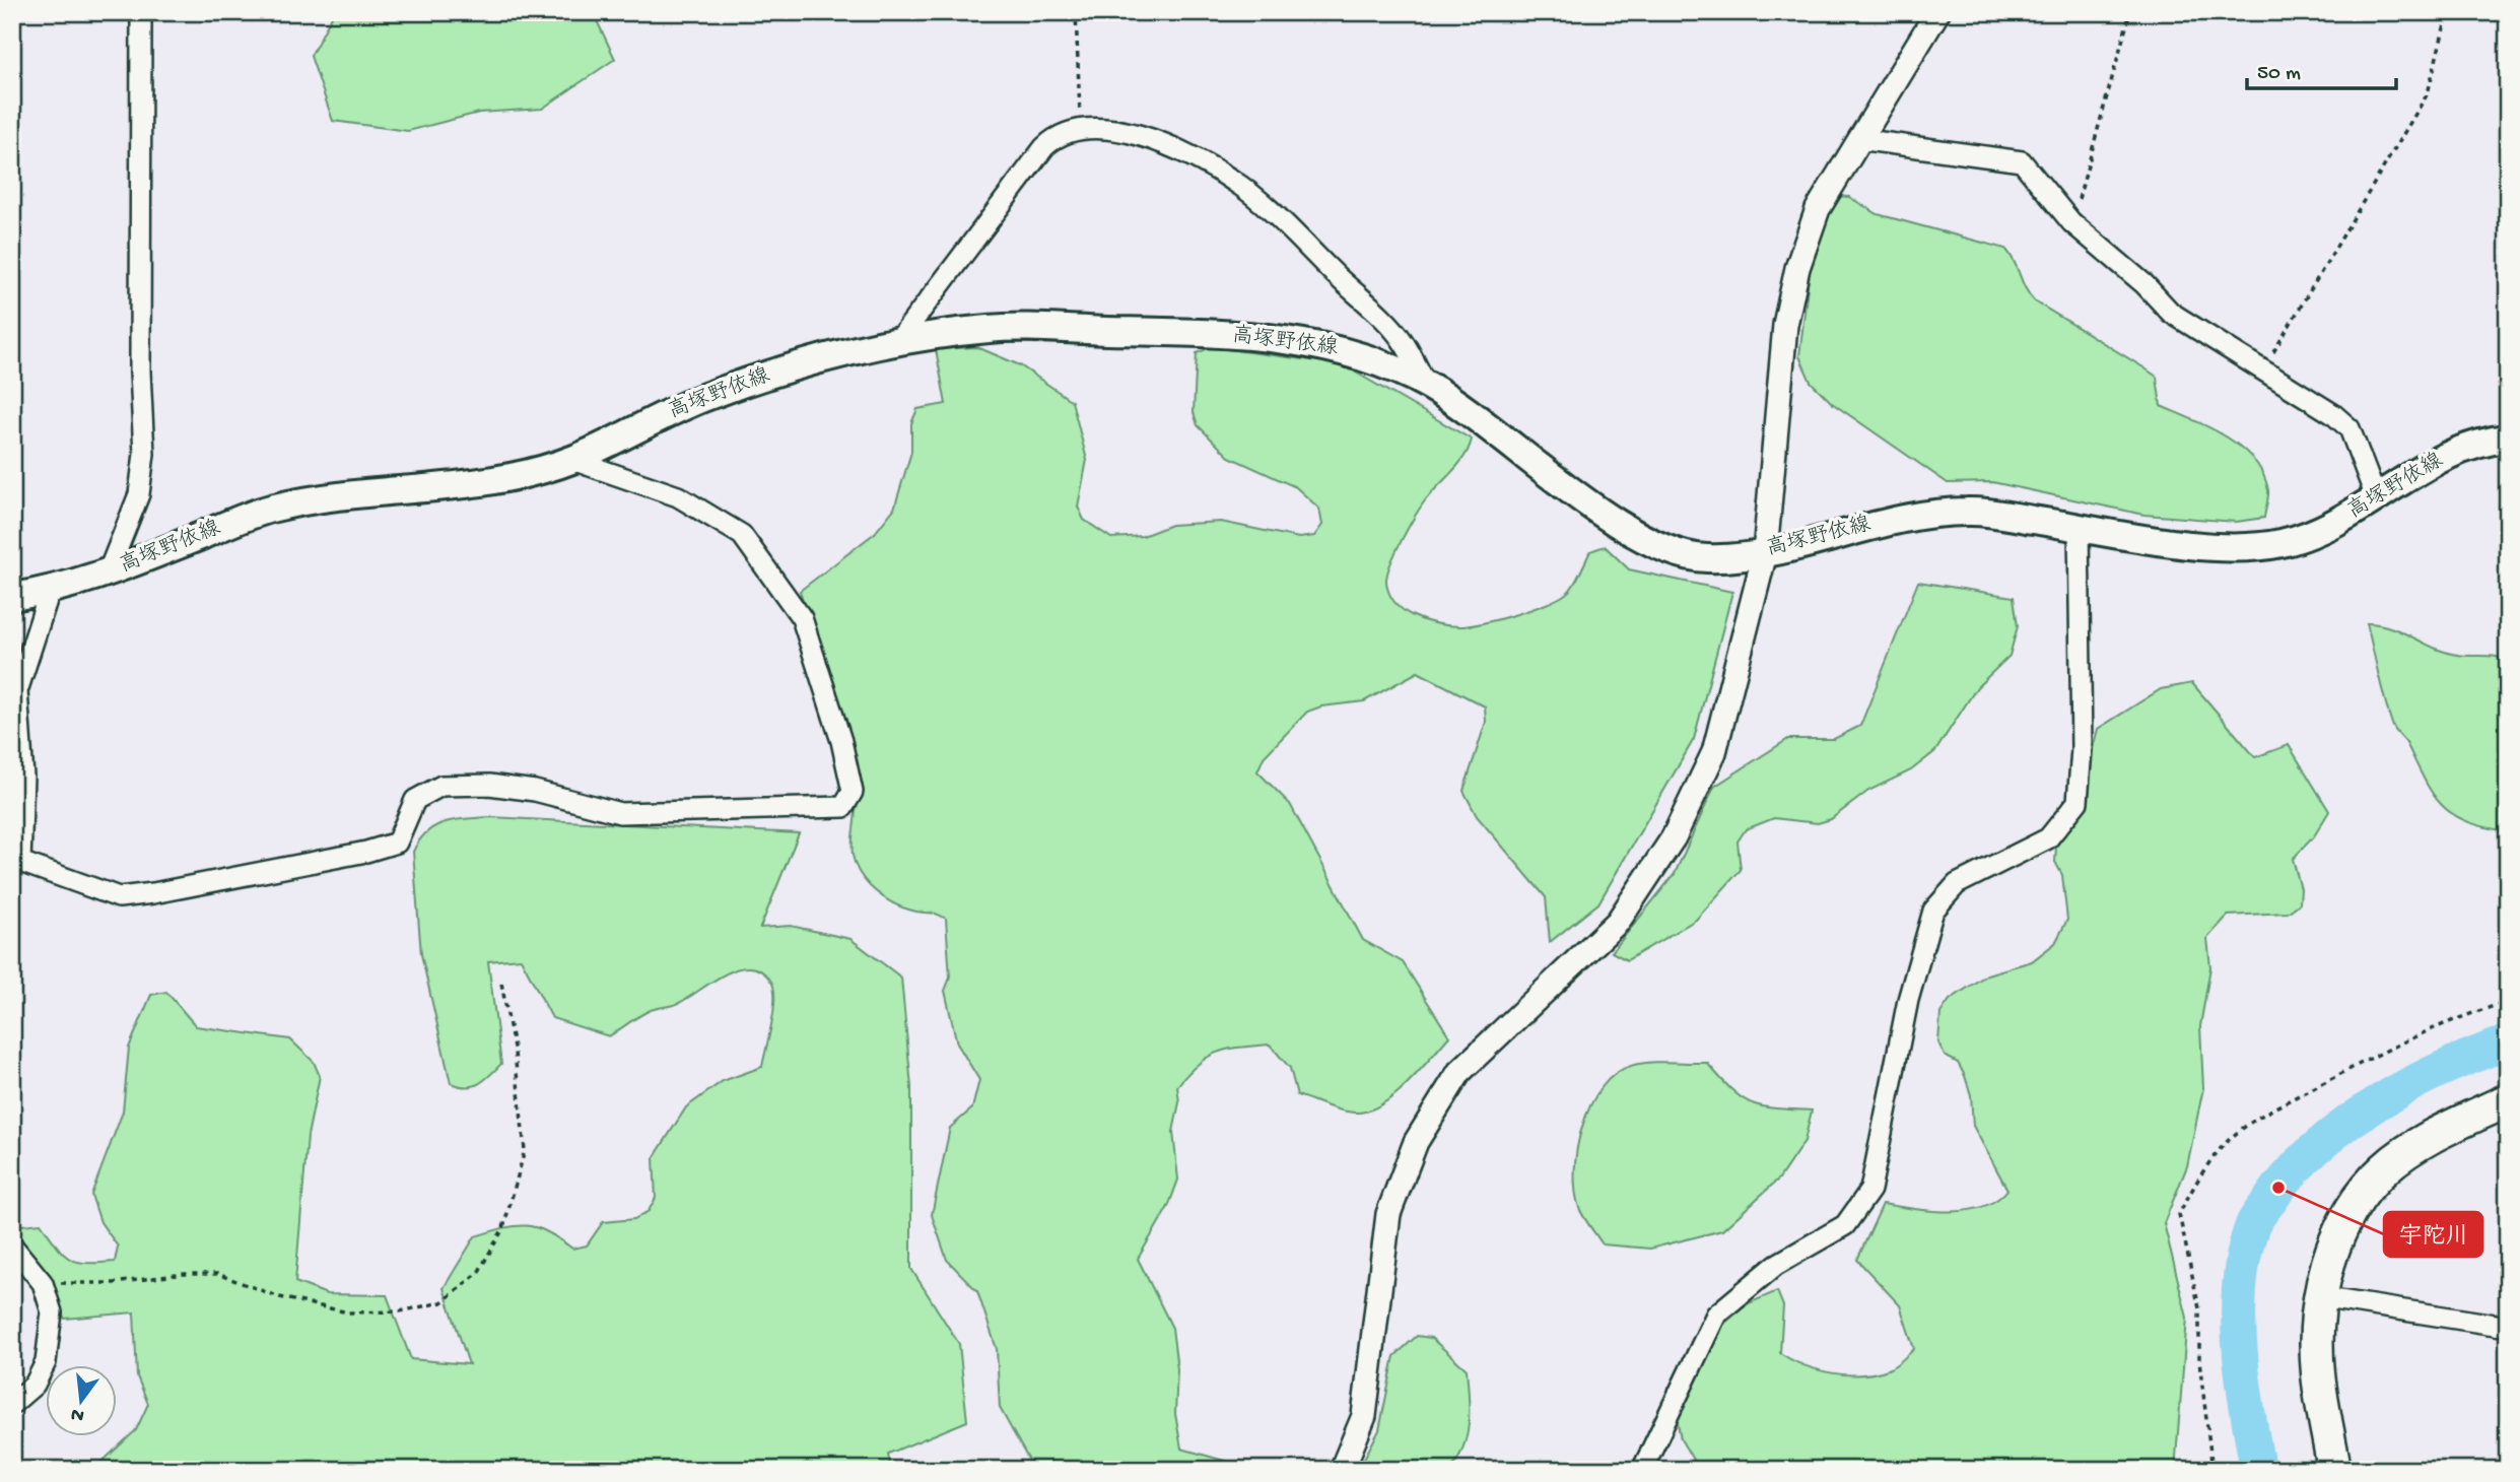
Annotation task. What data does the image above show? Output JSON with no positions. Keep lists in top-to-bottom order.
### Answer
{
  "streets": {
    "main road": ["高塚野依線"]
  },
  "places": ["宇陀川"],
  "scale_bar": "50 m",
  "north": "bottom"
}
